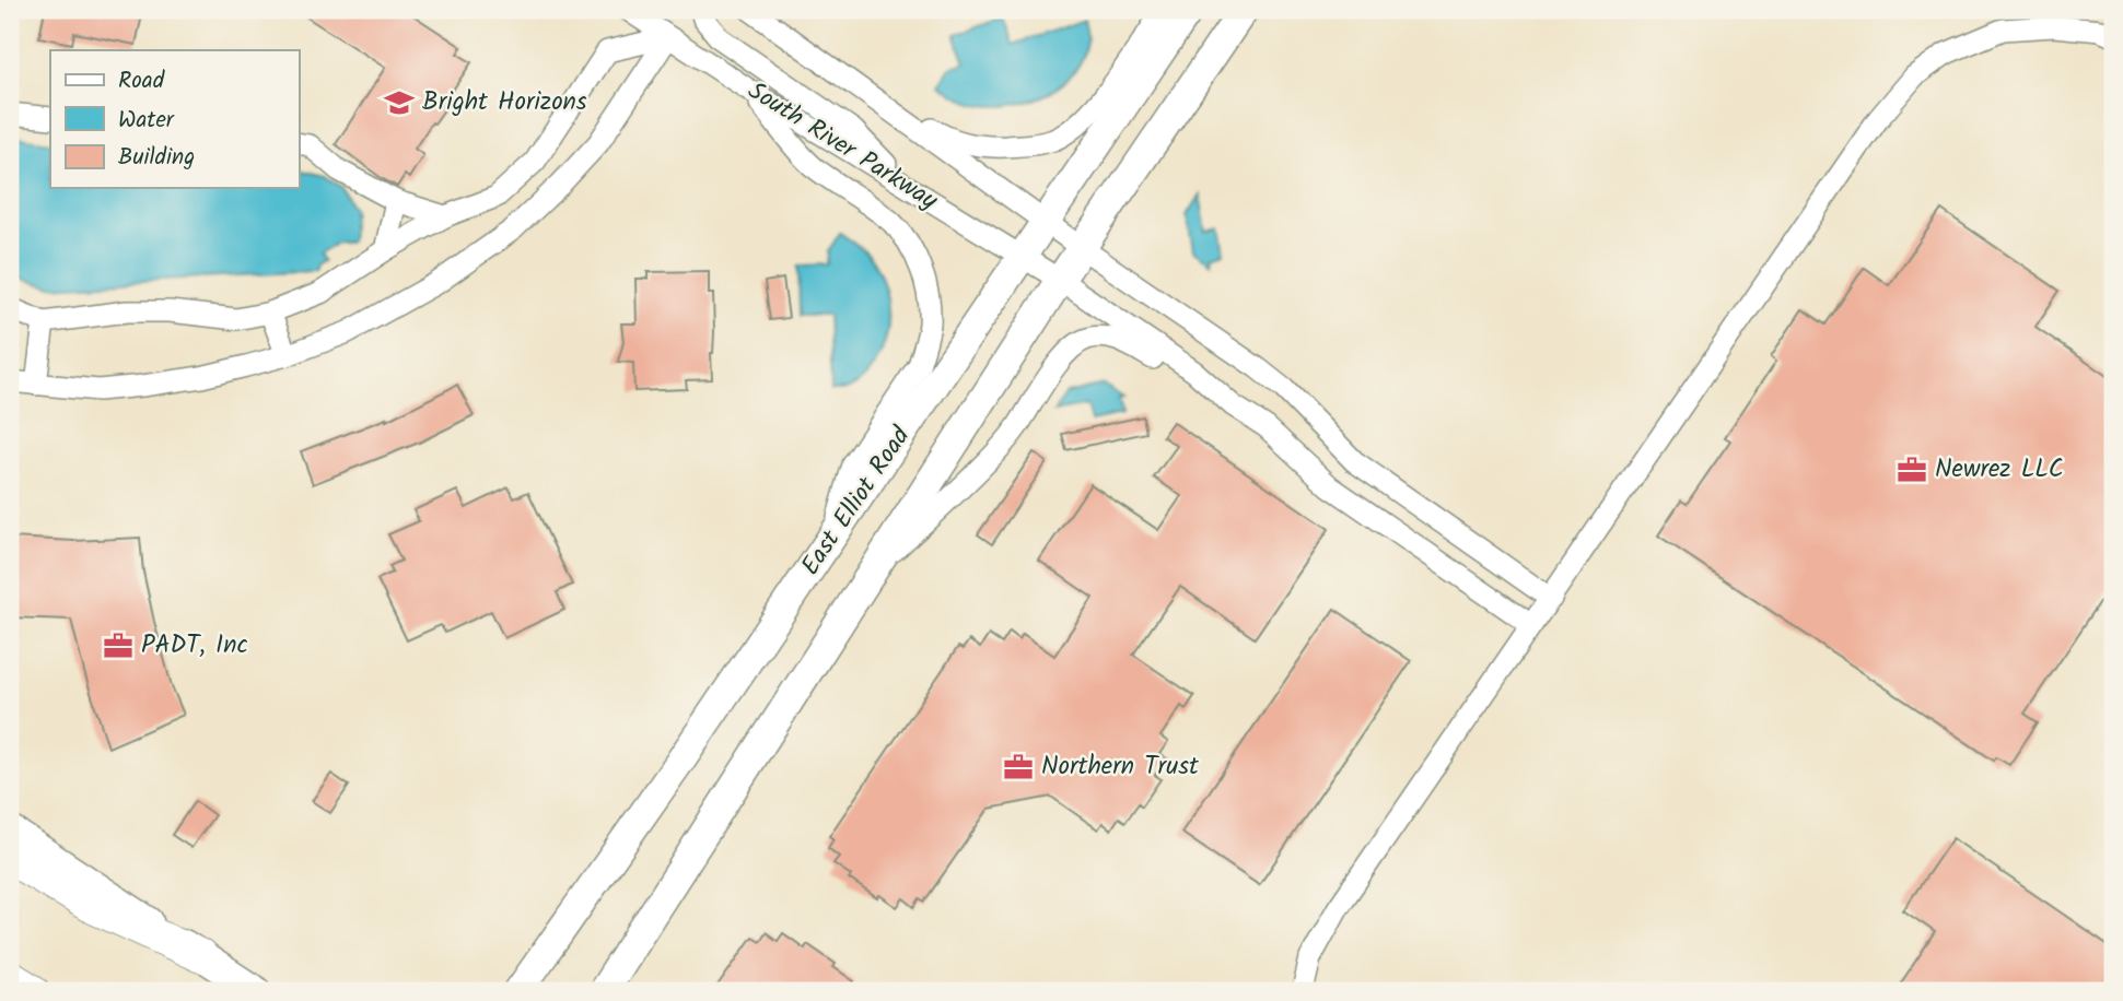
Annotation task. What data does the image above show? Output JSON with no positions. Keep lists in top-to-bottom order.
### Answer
{
  "streets": {
    "main road": ["East Elliot Road"],
    "street": ["South River Parkway"]
  },
  "crossings": [
    ["South River Parkway", "East Elliot Road"]
  ],
  "places": {
    "school or university": ["Bright Horizons"],
    "office": ["Newrez LLC", "PADT, Inc", "Northern Trust"]
  },
  "legend": ["Road", "Water", "Building"]
}
